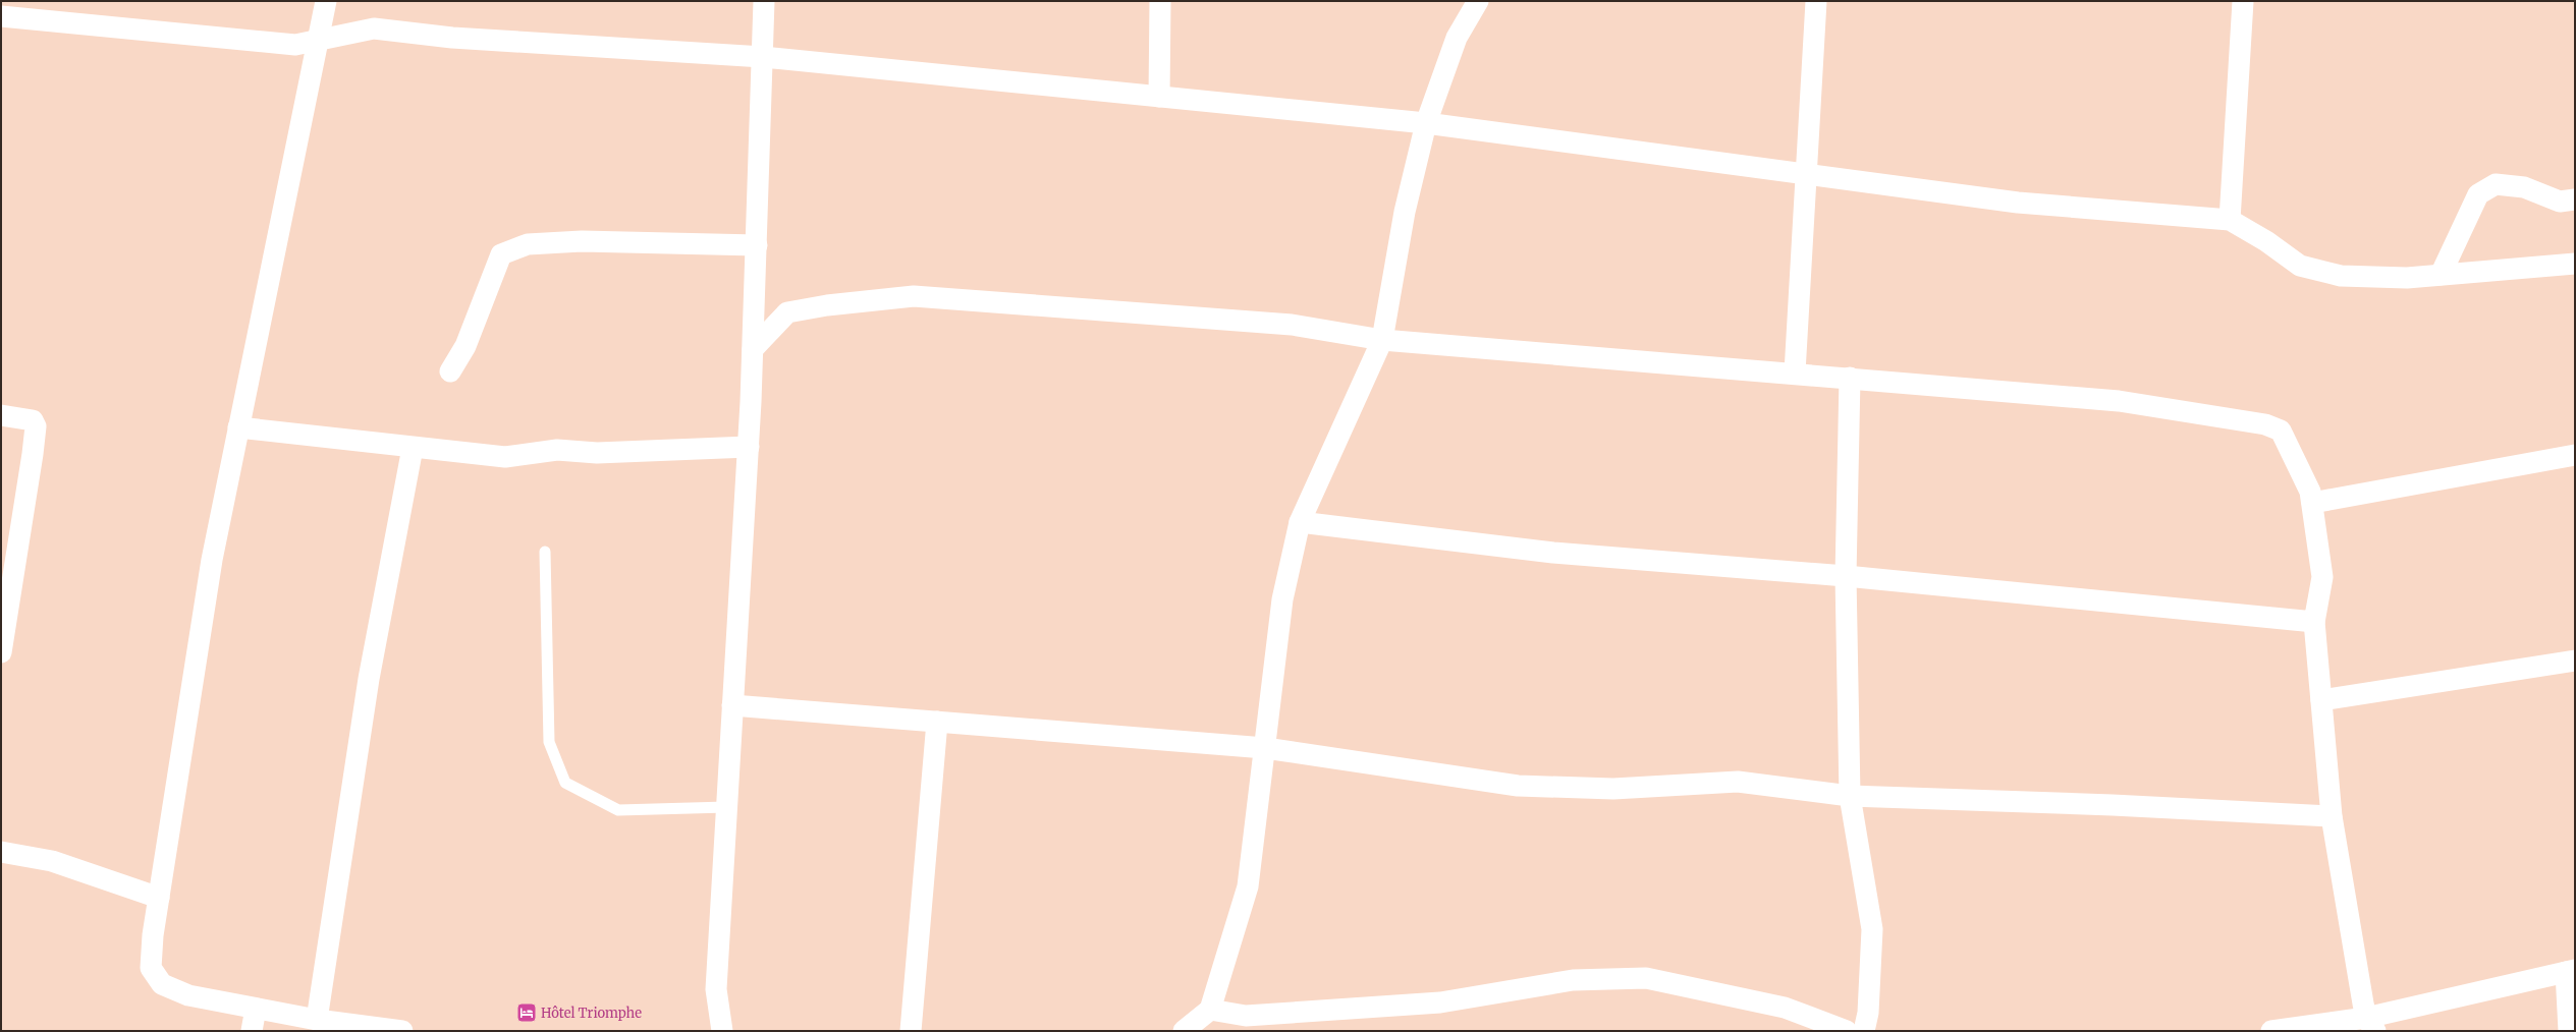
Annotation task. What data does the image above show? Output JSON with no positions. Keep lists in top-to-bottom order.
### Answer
{
  "places": {
    "hotel": ["Hôtel Triomphe"]
  }
}
